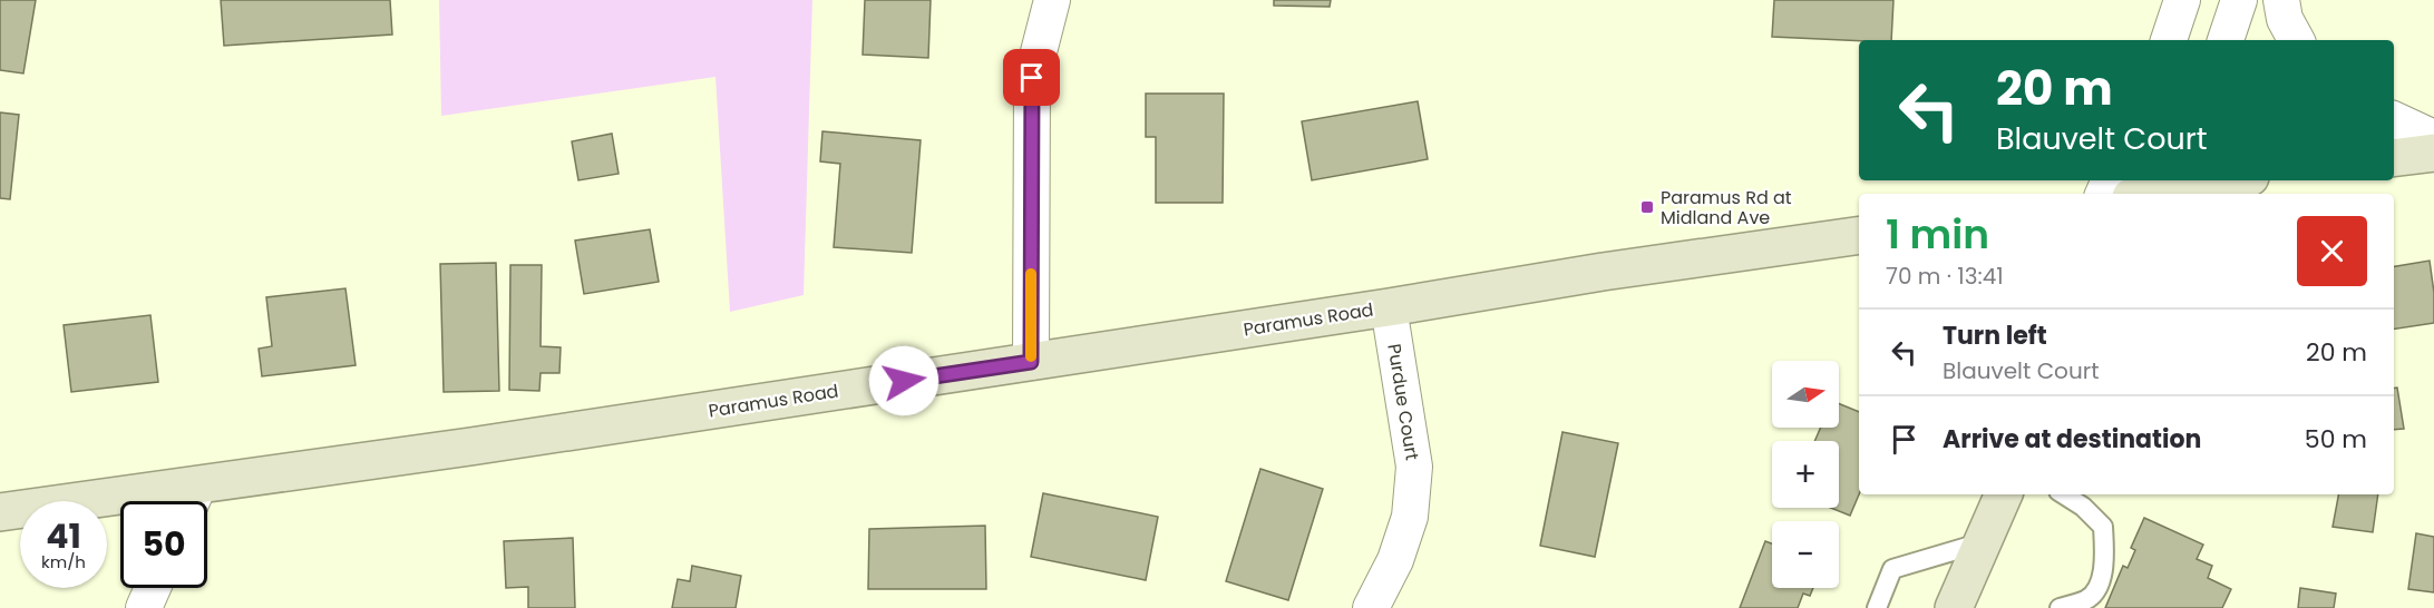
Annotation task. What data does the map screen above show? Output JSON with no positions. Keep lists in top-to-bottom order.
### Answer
{
  "streets": {
    "main road": ["Paramus Road"],
    "street": ["Purdue Court"]
  },
  "crossings": [
    ["Paramus Road", "Purdue Court"]
  ],
  "places": {
    "transit": ["Paramus Rd at Midland Ave"]
  },
  "north": "right",
  "page": {
    "turn": ["20 m", "Blauvelt Court"],
    "heading": ["1 min", "70 m · 13:41"],
    "list": [
      {
        "name": "Turn left",
        "note": "Blauvelt Court",
        "value": "20 m"
      },
      {
        "name": "Arrive at destination",
        "value": "50 m"
      }
    ],
    "map_buttons": ["+", "−"],
    "speed": "41 km/h",
    "limit": "50"
  }
}
